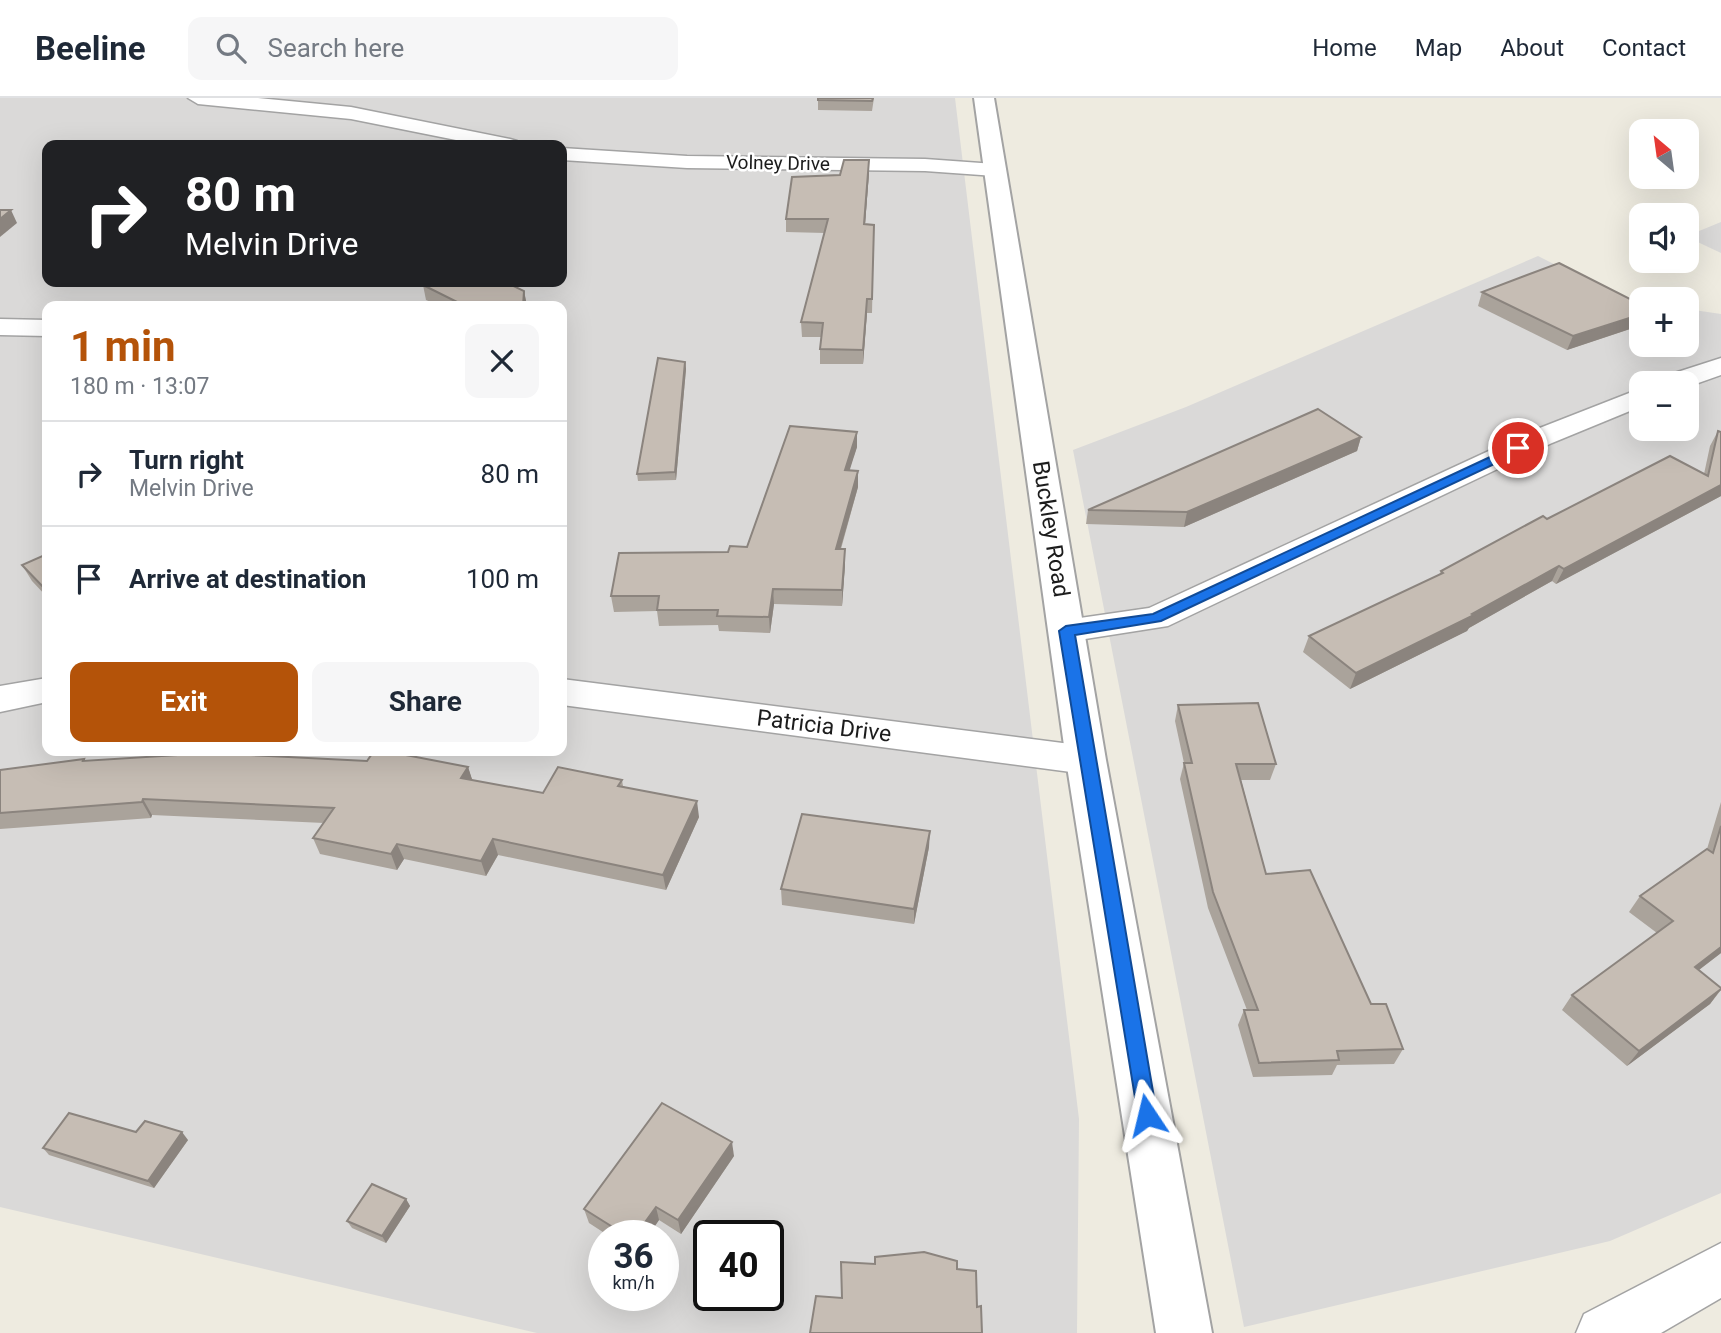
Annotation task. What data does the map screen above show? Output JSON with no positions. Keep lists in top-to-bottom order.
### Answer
{
  "streets": {
    "street": ["Volney Drive", "Buckley Road", "Patricia Drive"]
  },
  "crossings": [
    ["Volney Drive", "Buckley Road"],
    ["Buckley Road", "Patricia Drive"]
  ],
  "north": "top left",
  "page": {
    "header": "Beeline",
    "search": "Search here",
    "nav": [
      "Home",
      "Map",
      "About",
      "Contact"
    ],
    "map_buttons": ["+", "−"],
    "turn": ["80 m", "Melvin Drive"],
    "heading": ["1 min", "180 m · 13:07"],
    "list": [
      {
        "name": "Turn right",
        "note": "Melvin Drive",
        "value": "80 m"
      },
      {
        "name": "Arrive at destination",
        "value": "100 m"
      }
    ],
    "buttons": ["Exit", "Share"],
    "speed": "36 km/h",
    "limit": "40"
  }
}
